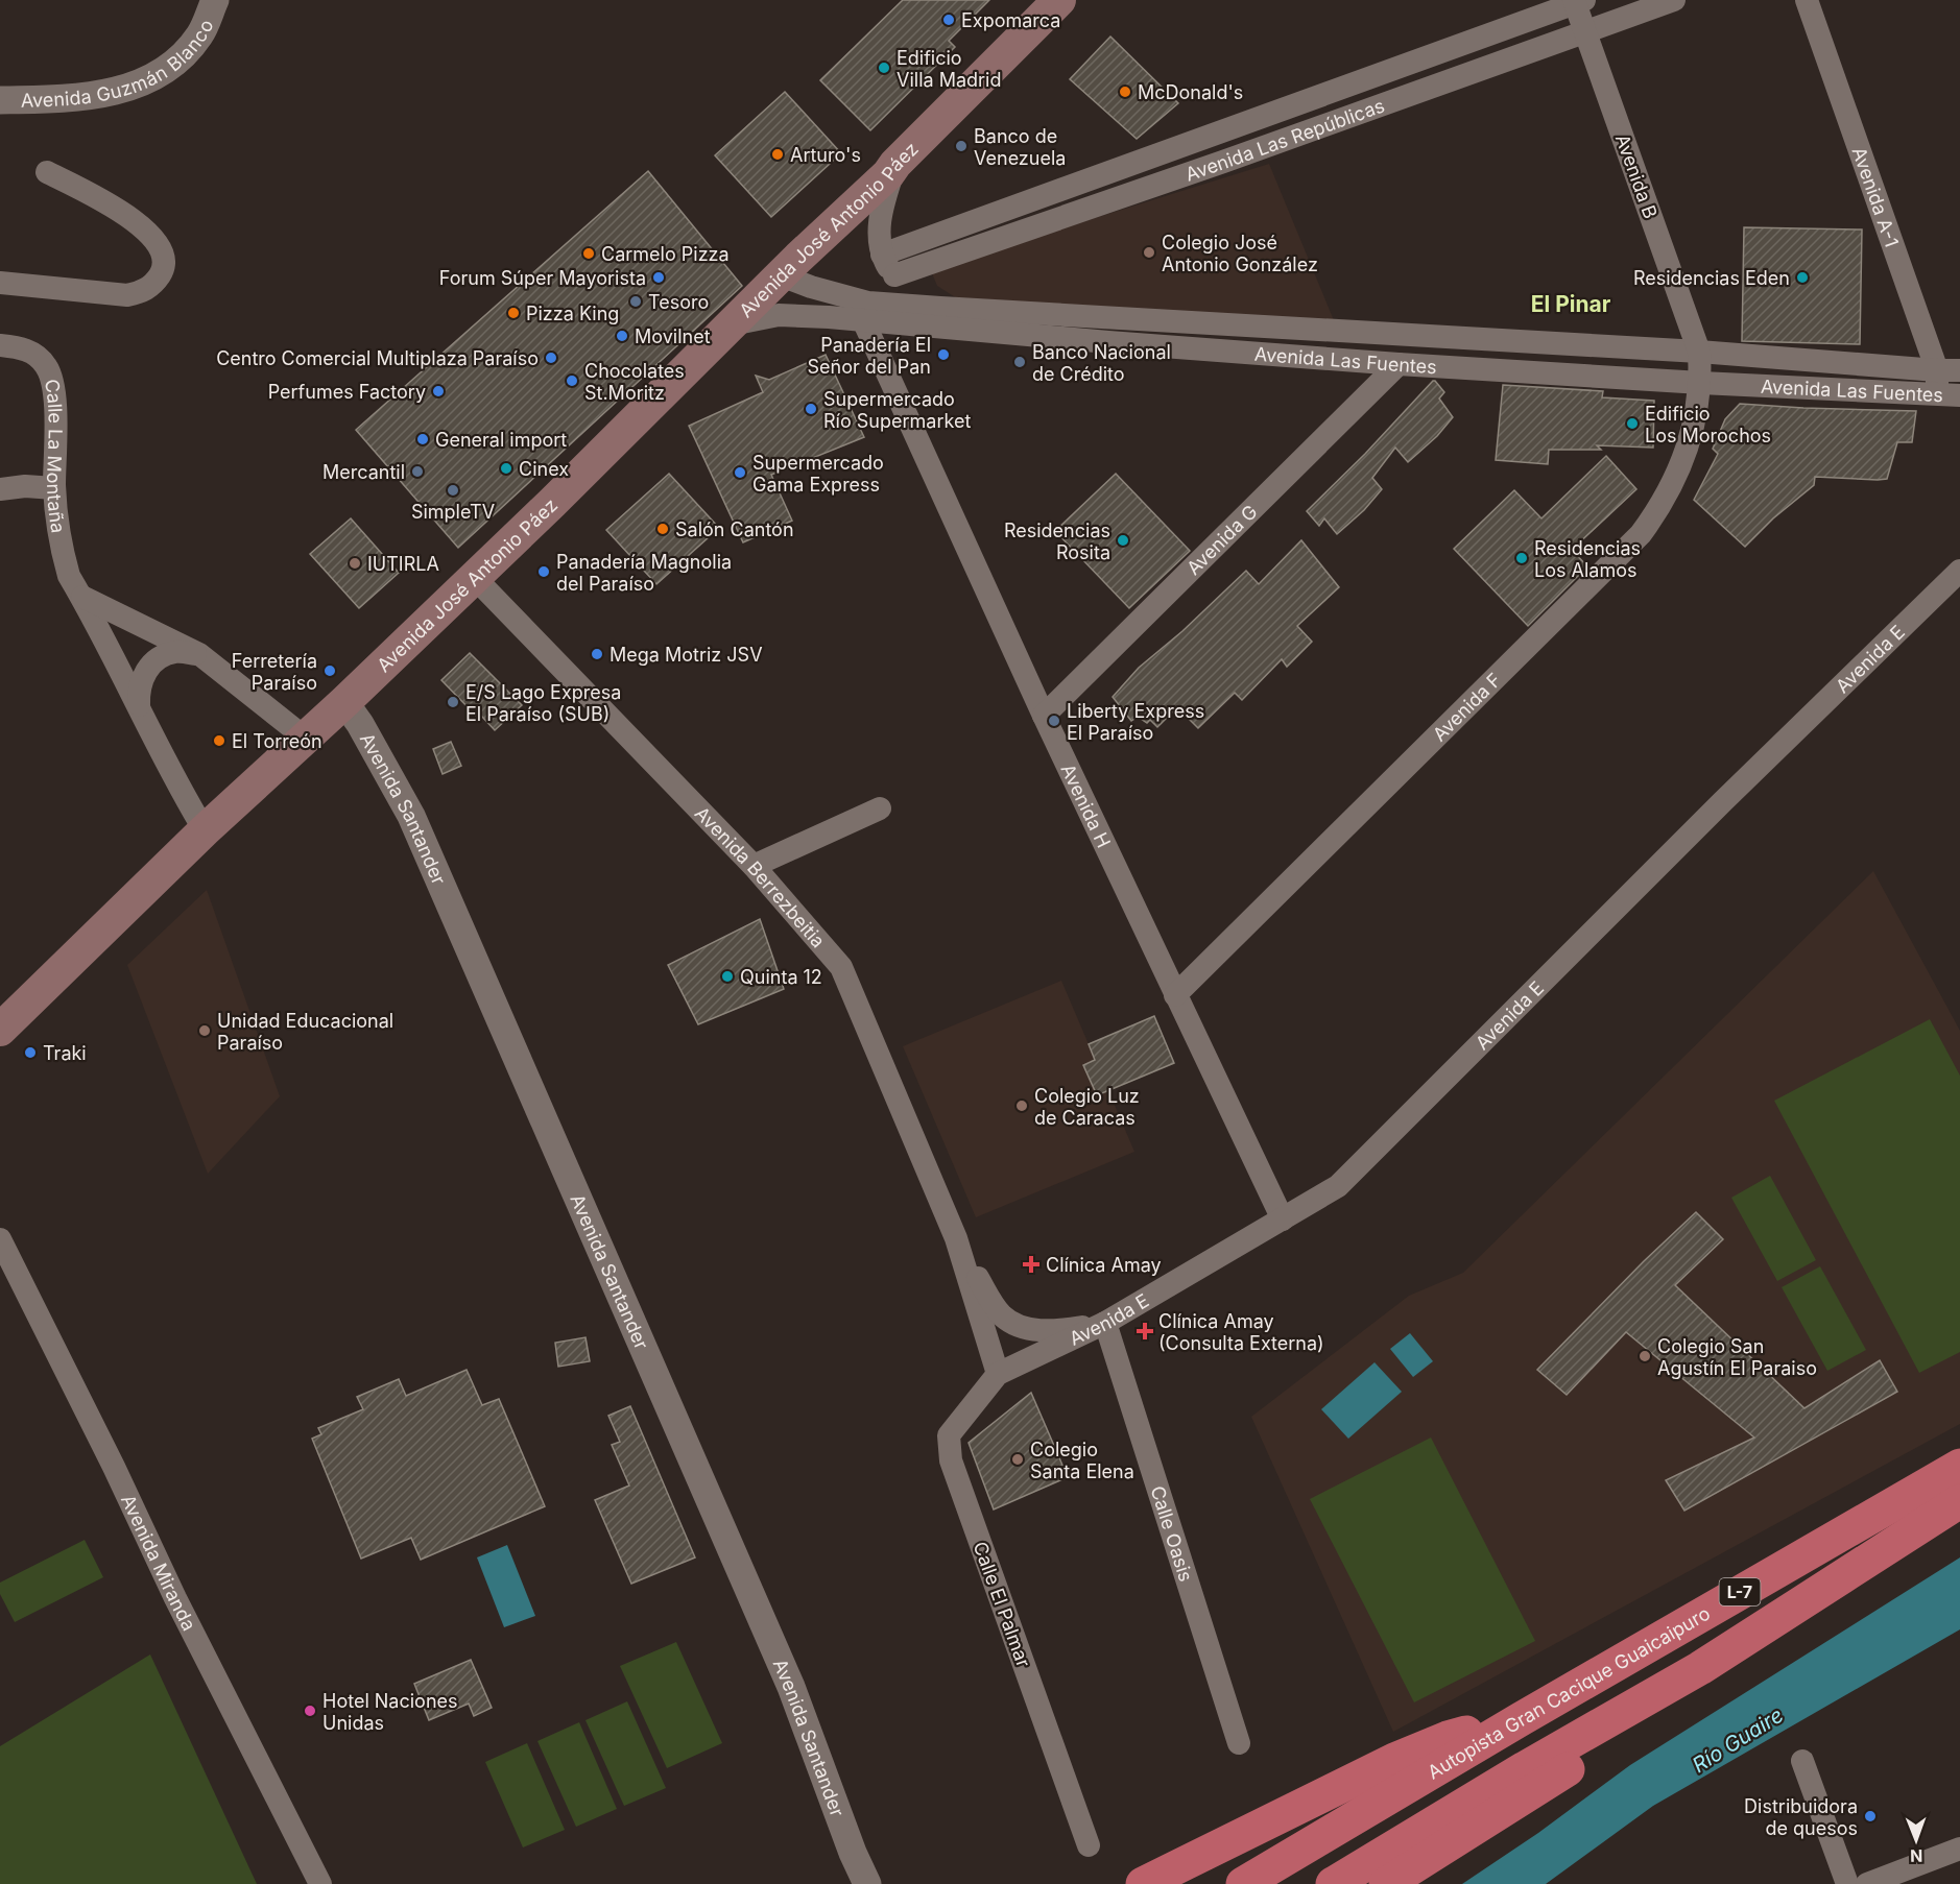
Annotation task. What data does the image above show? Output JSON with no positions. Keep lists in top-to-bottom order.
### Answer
{
  "streets": {
    "highway": ["L-7", "Autopista Gran Cacique Guaicaipuro"],
    "main road": ["Avenida José Antonio Páez"],
    "street": [
      "Avenida Guzmán Blanco",
      "Avenida Las Repúblicas",
      "Avenida B",
      "Avenida A-1",
      "Avenida Las Fuentes",
      "Calle La Montaña",
      "Avenida G",
      "Avenida E",
      "Avenida F",
      "Avenida H",
      "Avenida Santander",
      "Avenida Berrezbeitia",
      "Calle Oasis",
      "Avenida Miranda",
      "Calle El Palmar"
    ]
  },
  "crossings": [
    ["Avenida Las Repúblicas", "Avenida B"],
    ["Avenida B", "Avenida Las Fuentes"],
    ["Avenida B", "Avenida F"],
    ["Avenida A-1", "Avenida Las Fuentes"],
    ["Avenida José Antonio Páez", "Avenida Las Fuentes"],
    ["Avenida José Antonio Páez", "Calle La Montaña"],
    ["Avenida José Antonio Páez", "Avenida Santander"],
    ["Avenida José Antonio Páez", "Avenida Berrezbeitia"],
    ["Avenida Las Fuentes", "Avenida G"],
    ["Avenida Las Fuentes", "Avenida F"],
    ["Avenida Las Fuentes", "Avenida H"],
    ["Avenida G", "Avenida H"],
    ["Avenida E", "Avenida H"],
    ["Avenida E", "Avenida Berrezbeitia"],
    ["Avenida E", "Calle Oasis"],
    ["Avenida E", "Calle El Palmar"],
    ["Avenida F", "Avenida H"],
    ["Avenida Berrezbeitia", "Calle Oasis"],
    ["Avenida Berrezbeitia", "Calle El Palmar"]
  ],
  "districts": ["El Pinar"],
  "water": ["Río Guaire"],
  "places": {
    "other": [
      "Expomarca",
      "Edificio Villa Madrid",
      "McDonald's",
      "Banco de Venezuela",
      "Arturo's",
      "Colegio José Antonio González",
      "Carmelo Pizza",
      "Forum Súper Mayorista",
      "Residencias Eden",
      "Tesoro",
      "Pizza King",
      "Movilnet",
      "Panadería El Señor del Pan",
      "Centro Comercial Multiplaza Paraíso",
      "Banco Nacional de Crédito",
      "Chocolates St.Moritz",
      "Perfumes Factory",
      "Supermercado Río Supermarket",
      "Edificio Los Morochos",
      "General import",
      "Cinex",
      "Mercantil",
      "Supermercado Gama Express",
      "SimpleTV",
      "Salón Cantón",
      "Residencias Rosita",
      "Residencias Los Alamos",
      "IUTIRLA",
      "Panadería Magnolia del Paraíso",
      "Mega Motriz JSV",
      "Ferretería Paraíso",
      "E/S Lago Expresa El Paraíso (SUB)",
      "Liberty Express El Paraíso",
      "El Torreón",
      "Quinta 12",
      "Unidad Educacional Paraíso",
      "Traki",
      "Colegio Luz de Caracas",
      "Colegio San Agustín El Paraiso",
      "Colegio Santa Elena",
      "Hotel Naciones Unidas",
      "Distribuidora de quesos"
    ],
    "health": ["Clínica Amay", "Clínica Amay (Consulta Externa)"]
  },
  "north": "bottom"
}
